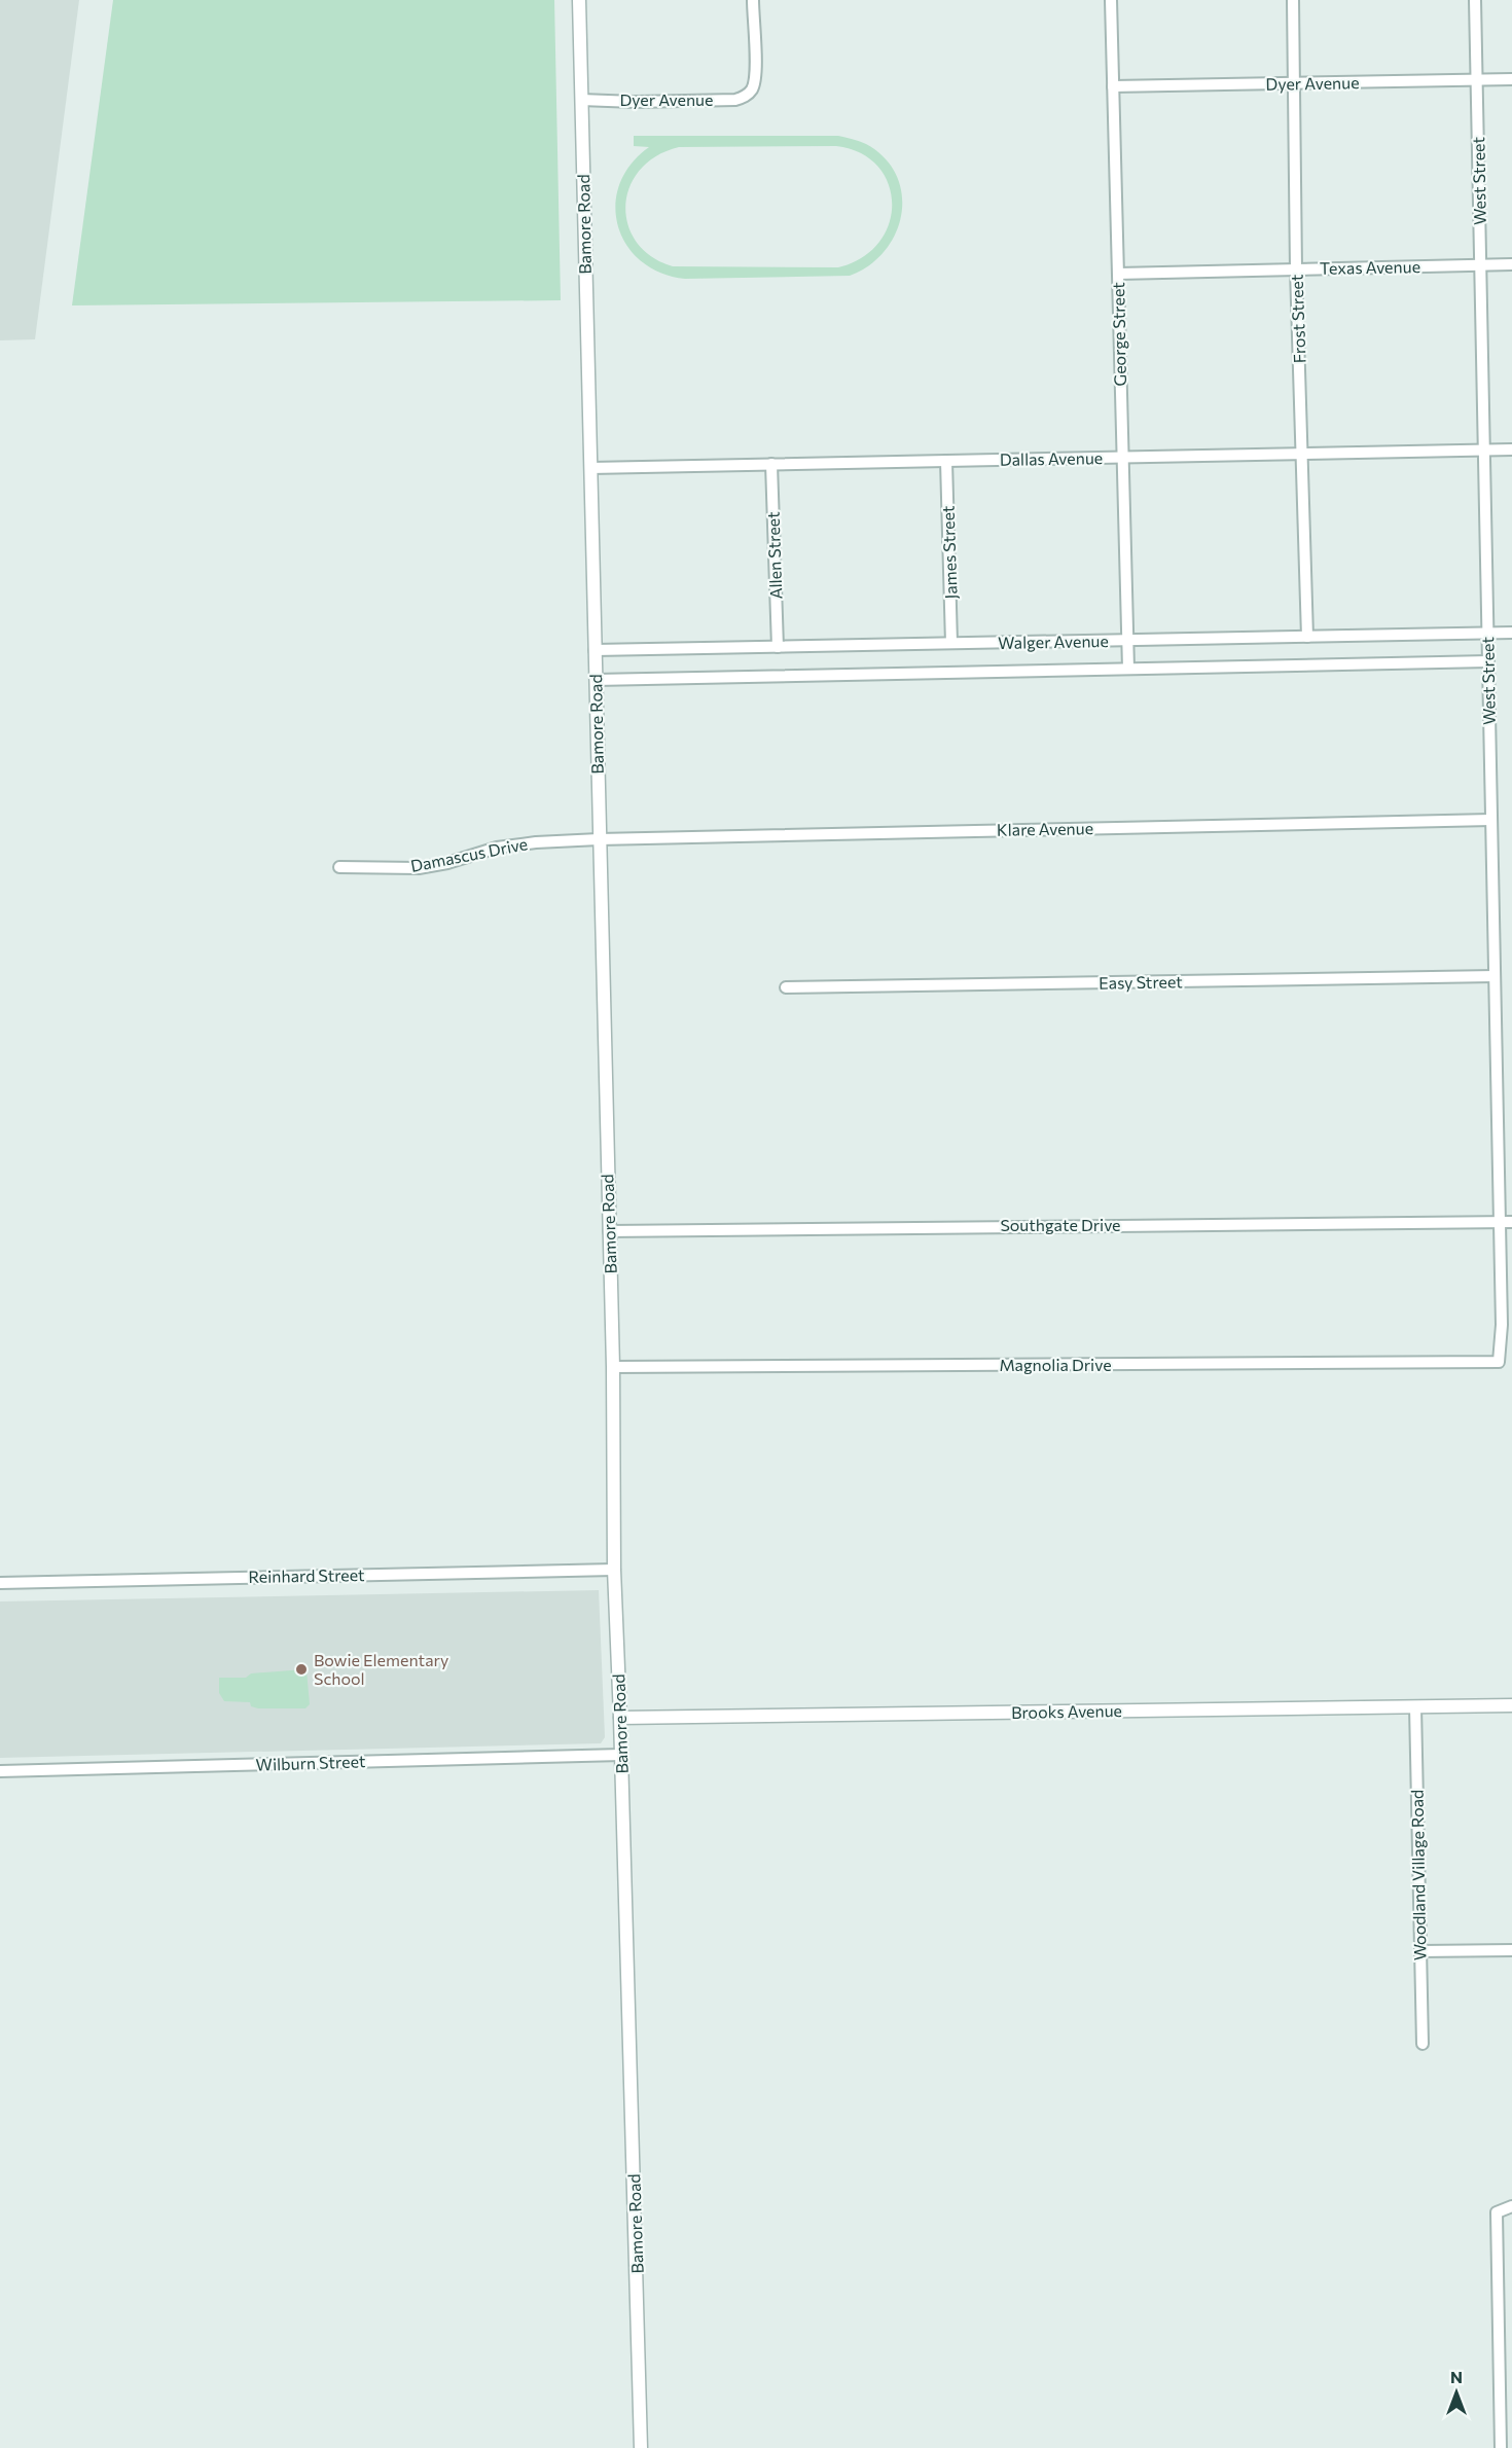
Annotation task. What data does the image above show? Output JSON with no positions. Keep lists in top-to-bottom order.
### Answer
{
  "streets": {
    "street": [
      "Dyer Avenue",
      "West Street",
      "Bamore Road",
      "Texas Avenue",
      "Frost Street",
      "George Street",
      "Dallas Avenue",
      "James Street",
      "Allen Street",
      "Walger Avenue",
      "Klare Avenue",
      "Damascus Drive",
      "Easy Street",
      "Southgate Drive",
      "Magnolia Drive",
      "Reinhard Street",
      "Brooks Avenue",
      "Wilburn Street",
      "Woodland Village Road"
    ]
  },
  "crossings": [
    ["Dyer Avenue", "West Street"],
    ["Dyer Avenue", "Bamore Road"],
    ["Dyer Avenue", "Frost Street"],
    ["Dyer Avenue", "George Street"],
    ["West Street", "Texas Avenue"],
    ["West Street", "Dallas Avenue"],
    ["West Street", "Walger Avenue"],
    ["West Street", "Klare Avenue"],
    ["West Street", "Easy Street"],
    ["West Street", "Southgate Drive"],
    ["West Street", "Magnolia Drive"],
    ["Bamore Road", "Dallas Avenue"],
    ["Bamore Road", "Walger Avenue"],
    ["Bamore Road", "Klare Avenue"],
    ["Bamore Road", "Damascus Drive"],
    ["Bamore Road", "Southgate Drive"],
    ["Bamore Road", "Magnolia Drive"],
    ["Bamore Road", "Reinhard Street"],
    ["Bamore Road", "Brooks Avenue"],
    ["Bamore Road", "Wilburn Street"],
    ["Texas Avenue", "Frost Street"],
    ["Texas Avenue", "George Street"],
    ["Frost Street", "Dallas Avenue"],
    ["Frost Street", "Walger Avenue"],
    ["George Street", "Dallas Avenue"],
    ["George Street", "Walger Avenue"],
    ["Dallas Avenue", "James Street"],
    ["Dallas Avenue", "Allen Street"],
    ["James Street", "Walger Avenue"],
    ["Allen Street", "Walger Avenue"],
    ["Klare Avenue", "Damascus Drive"],
    ["Brooks Avenue", "Woodland Village Road"]
  ],
  "places": ["Bowie Elementary School"],
  "north": "top"
}
